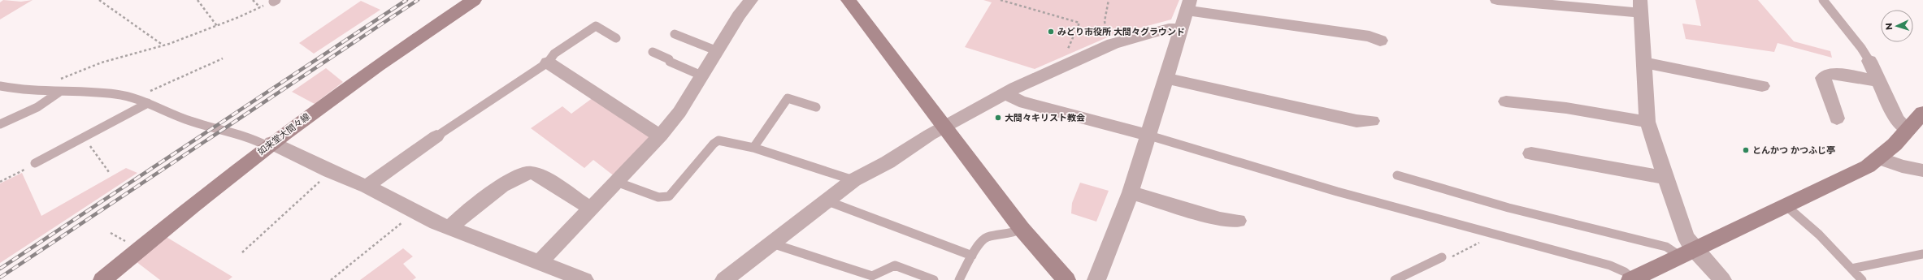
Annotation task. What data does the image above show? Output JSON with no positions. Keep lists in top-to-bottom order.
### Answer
{
  "streets": {
    "street": ["如来堂大間々線"]
  },
  "places": ["みどり市役所 大間々グラウンド", "大間々キリスト教会", "とんかつ かつふじ亭"],
  "north": "left"
}
